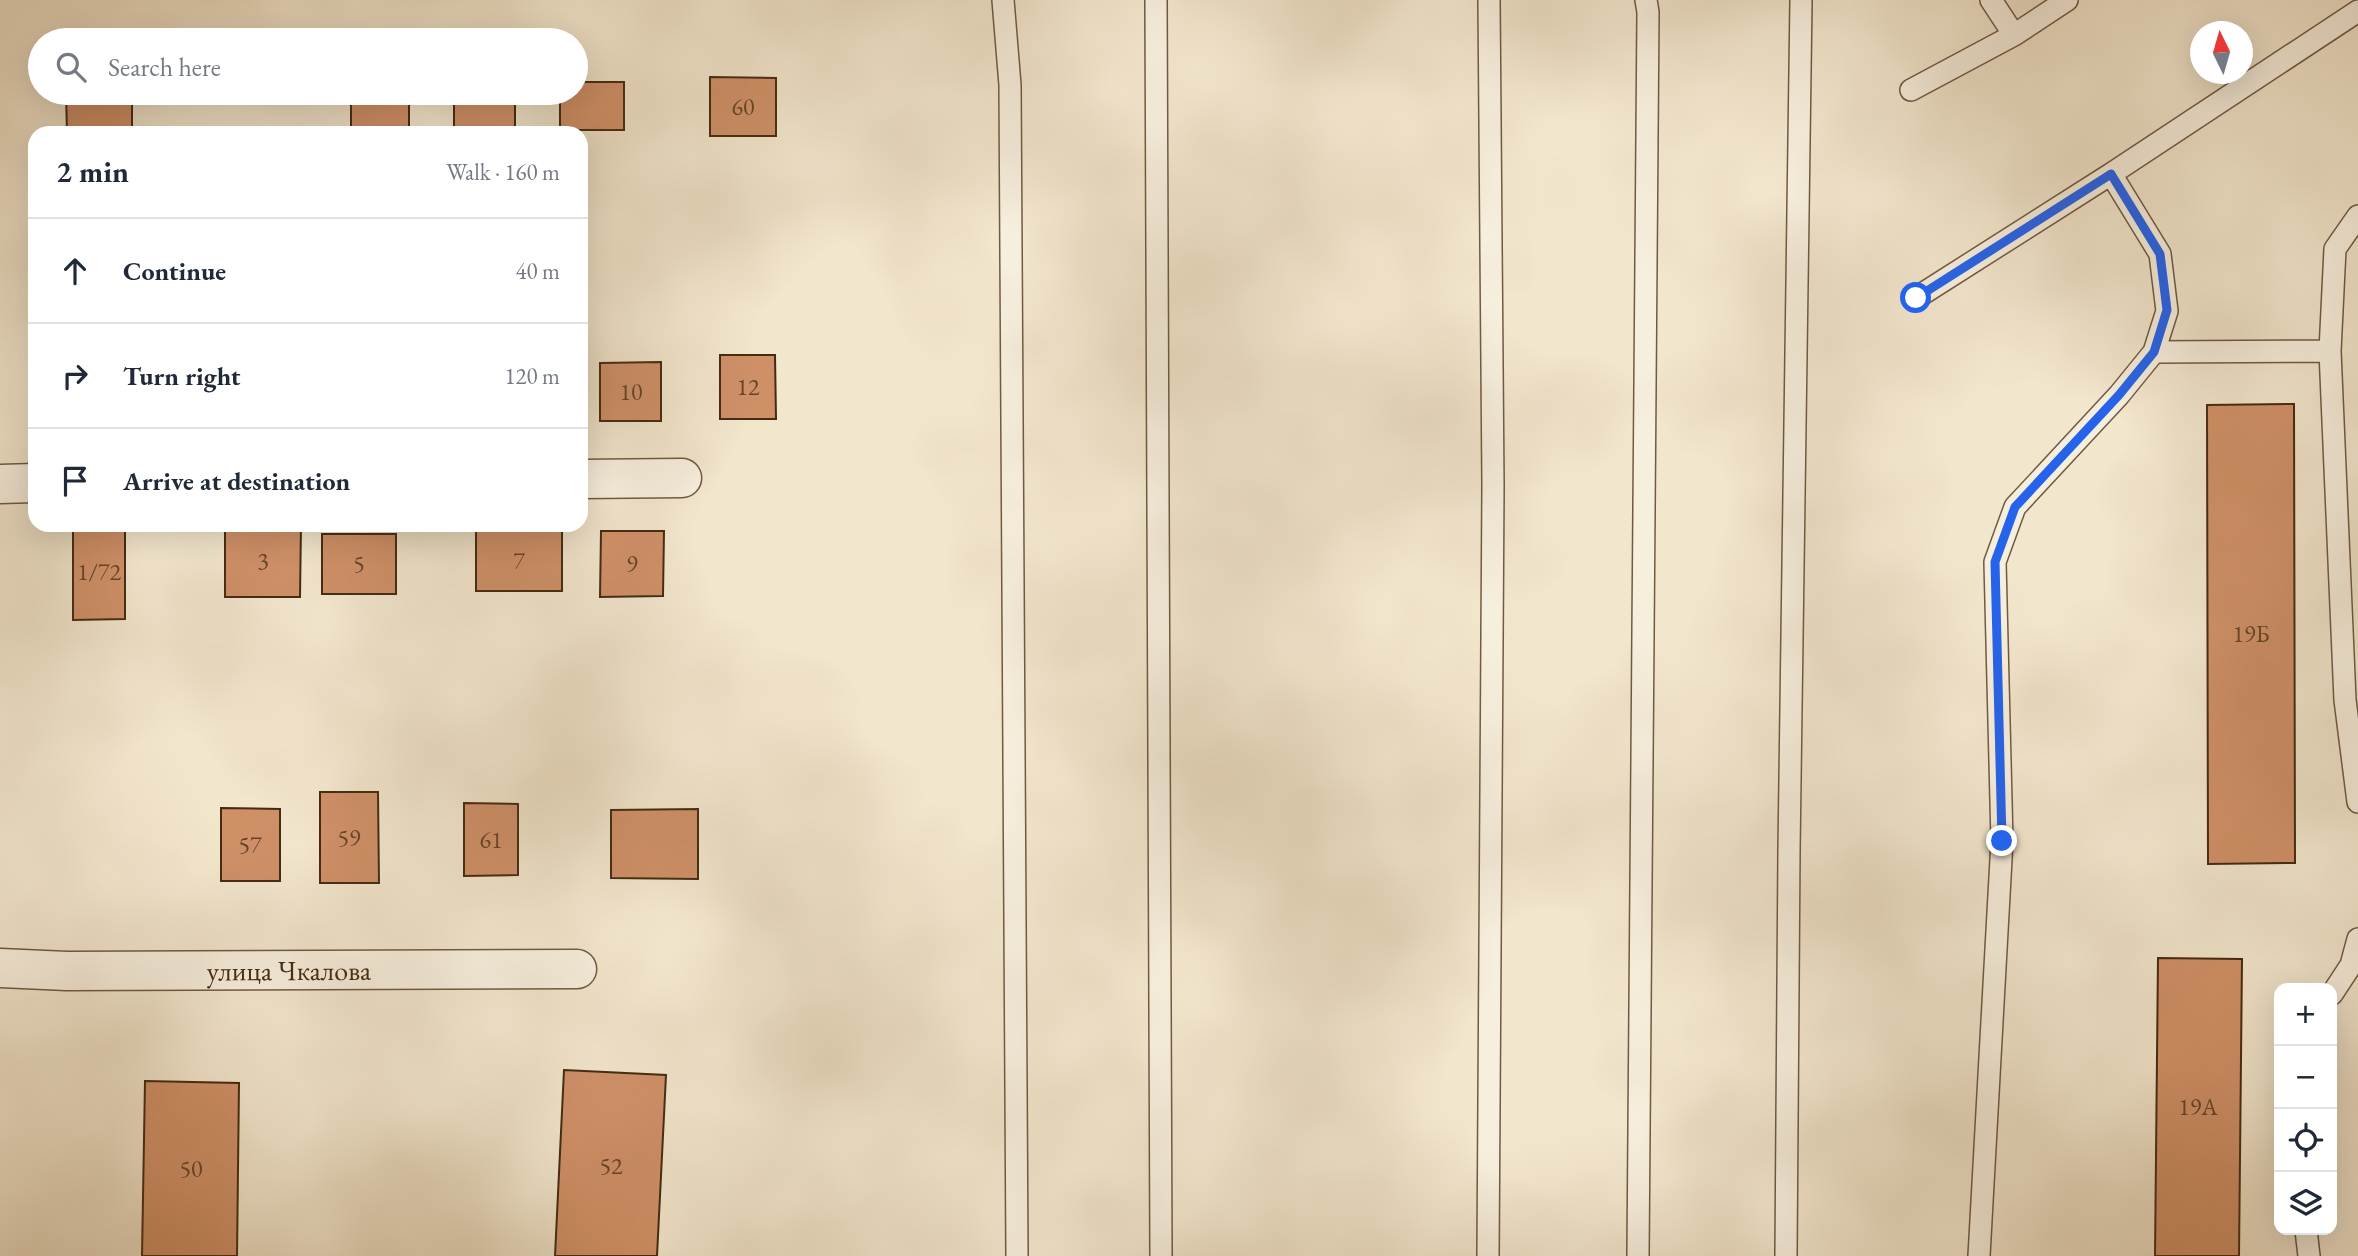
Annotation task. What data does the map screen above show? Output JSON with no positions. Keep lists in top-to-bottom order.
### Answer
{
  "streets": {
    "street": ["улица Чкалова"]
  },
  "house_numbers": [
    "60",
    "12",
    "10",
    "3",
    "7",
    "5",
    "9",
    "1/72",
    "19Б",
    "59",
    "61",
    "57",
    "19А",
    "52",
    "50"
  ],
  "north": "top",
  "page": {
    "search": "Search here",
    "heading": ["2 min", "Walk · 160 m"],
    "list": [
      ["Continue", "40 m"],
      ["Turn right", "120 m"],
      "Arrive at destination"
    ],
    "map_buttons": ["+", "−"]
  }
}
